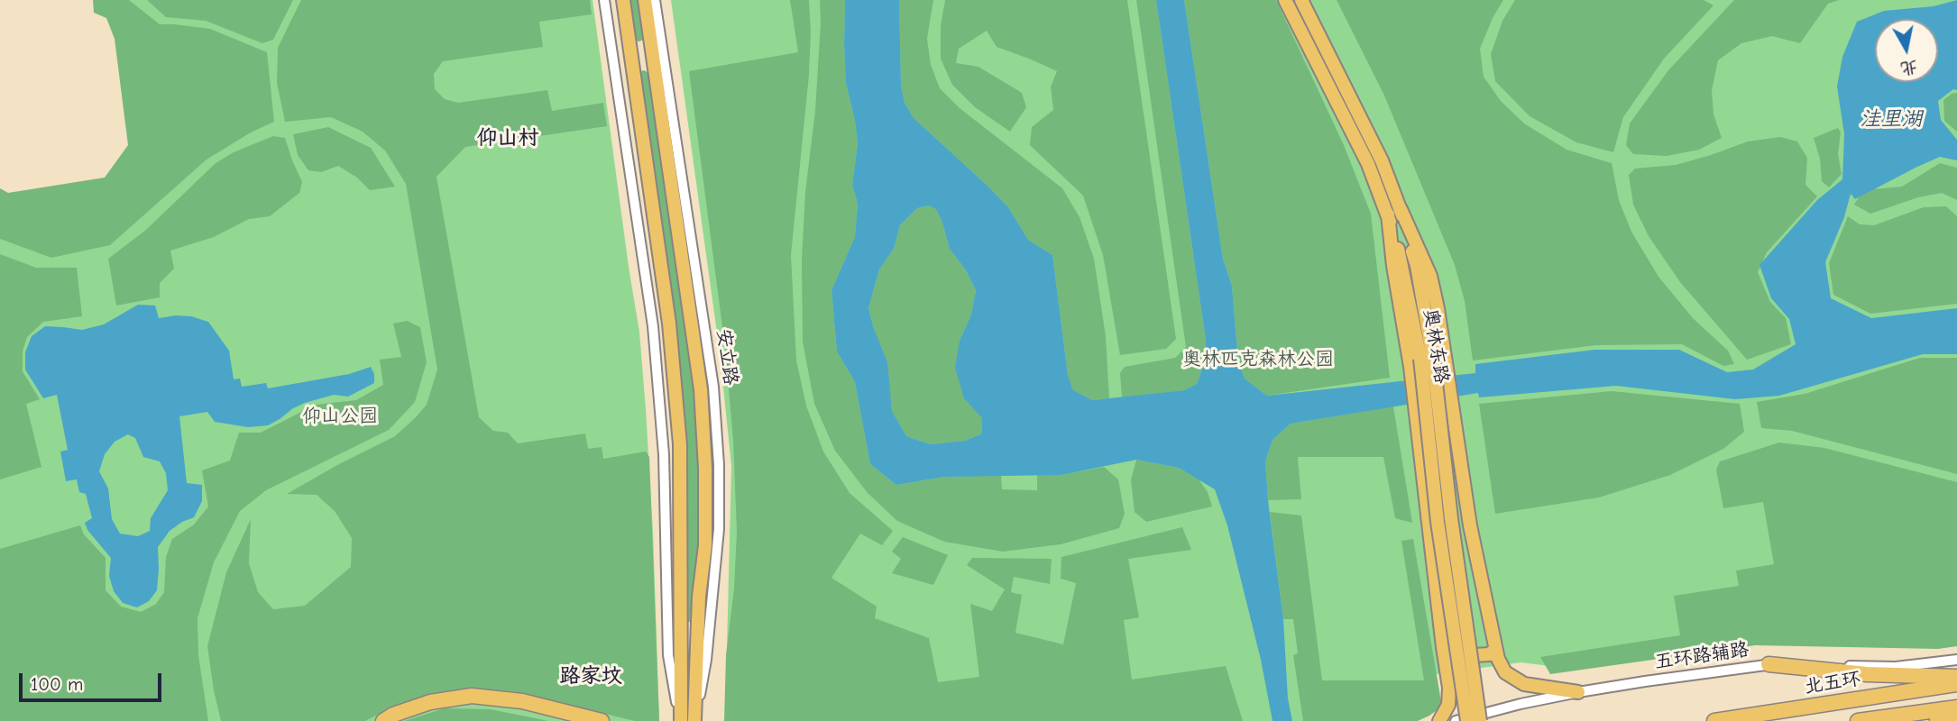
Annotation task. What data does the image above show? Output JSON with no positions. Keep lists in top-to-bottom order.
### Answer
{
  "streets": {
    "highway": ["北五环"],
    "main road": ["奥林东路", "安立路"],
    "street": ["五环路辅路"]
  },
  "districts": ["仰山村", "路家坟"],
  "water": ["洼里湖"],
  "parks": ["奥林匹克森林公园", "仰山公园"],
  "scale_bar": "100 m",
  "north": "bottom"
}
